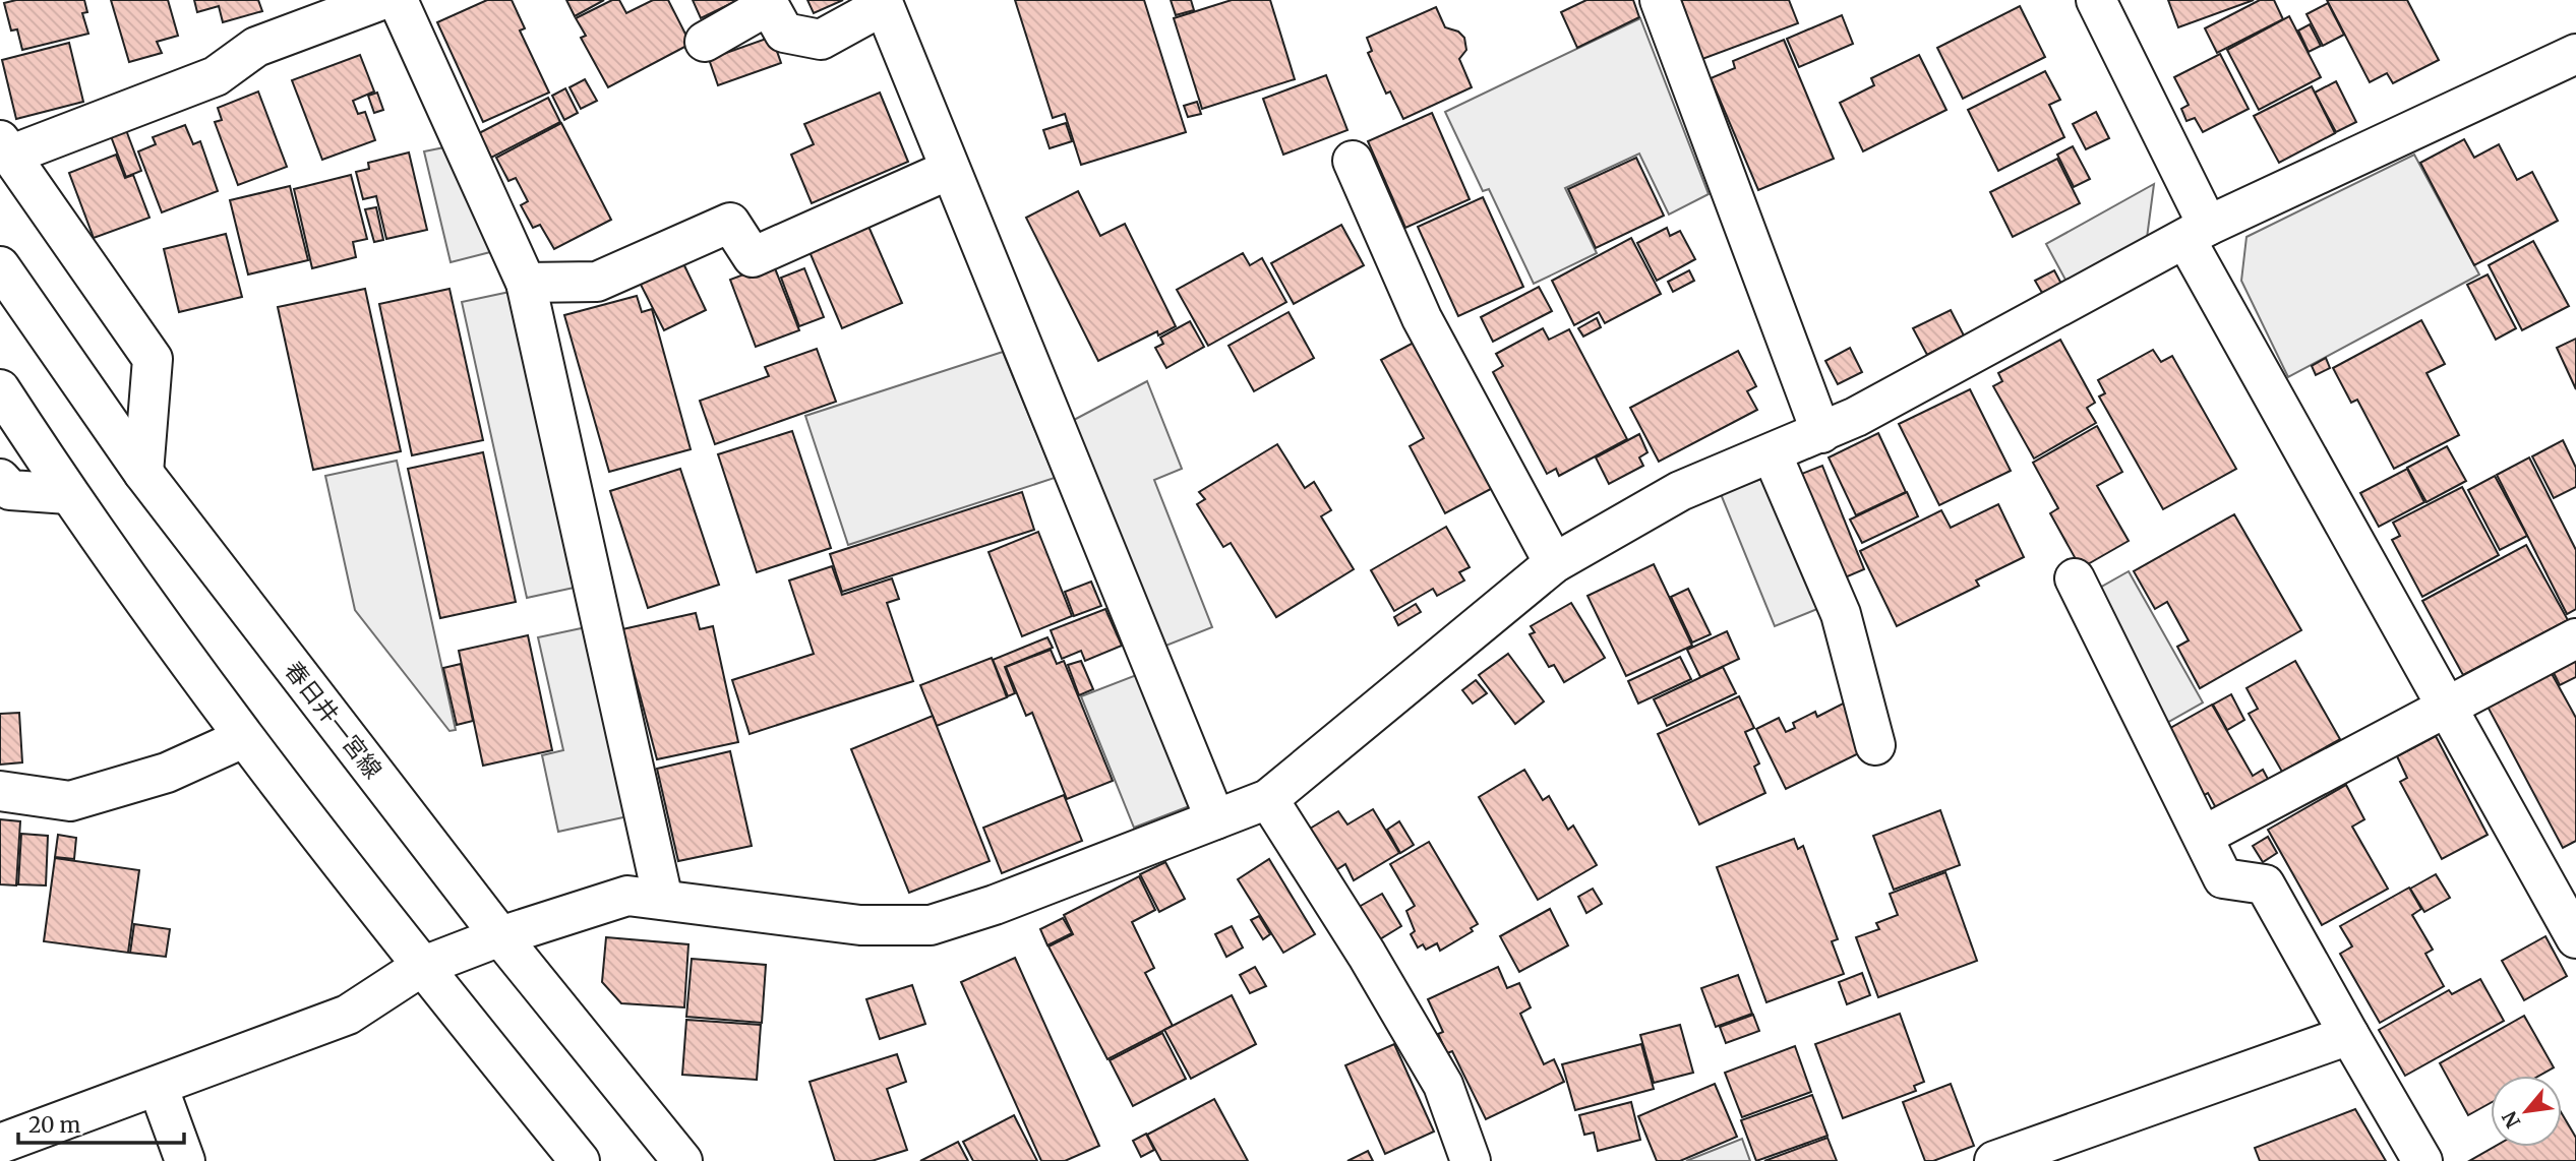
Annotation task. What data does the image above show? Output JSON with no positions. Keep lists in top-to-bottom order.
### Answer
{
  "streets": {
    "street": ["春日井一宮線"]
  },
  "scale_bar": "20 m",
  "north": "bottom left"
}
